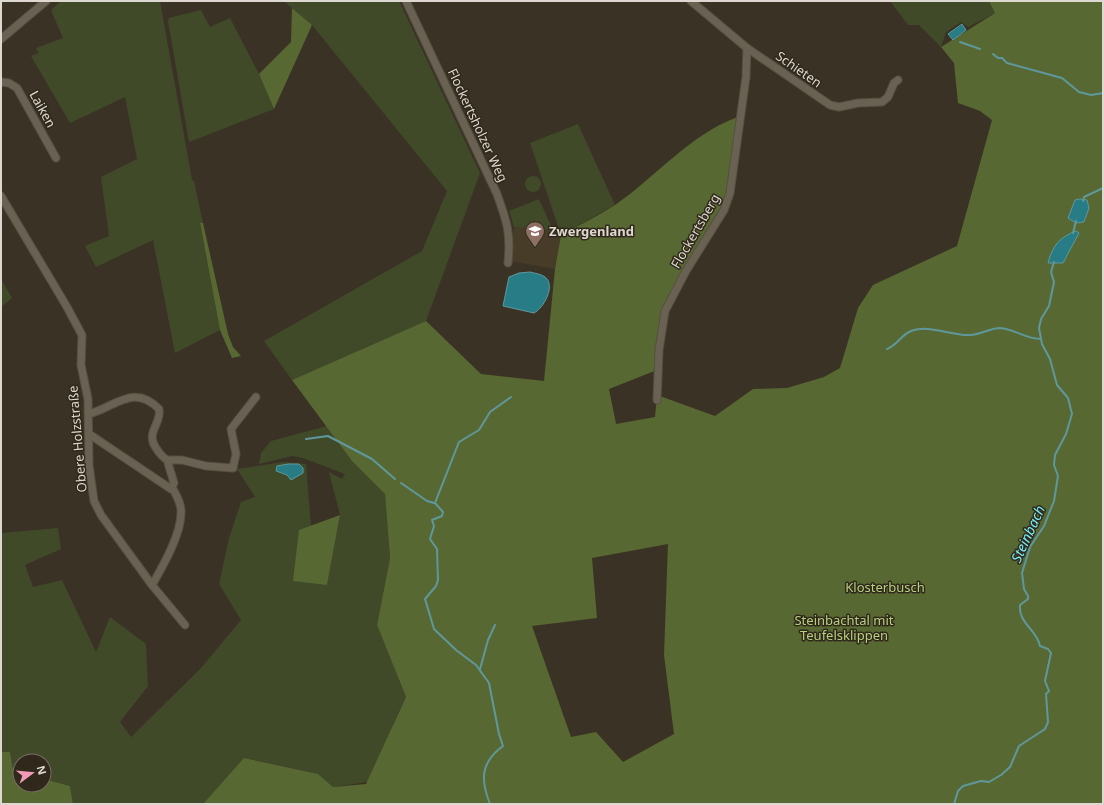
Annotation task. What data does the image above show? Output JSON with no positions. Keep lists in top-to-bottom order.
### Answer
{
  "streets": {
    "street": [
      "Schieten",
      "Laiken",
      "Flockertsholzer Weg",
      "Flockertsberg",
      "Obere Holzstraße"
    ]
  },
  "crossings": [
    ["Schieten", "Flockertsberg"]
  ],
  "water": ["Steinbach"],
  "parks": ["Klosterbusch", "Steinbachtal mit Teufelsklippen"],
  "places": {
    "school or university": ["Zwergenland"]
  },
  "north": "right"
}
